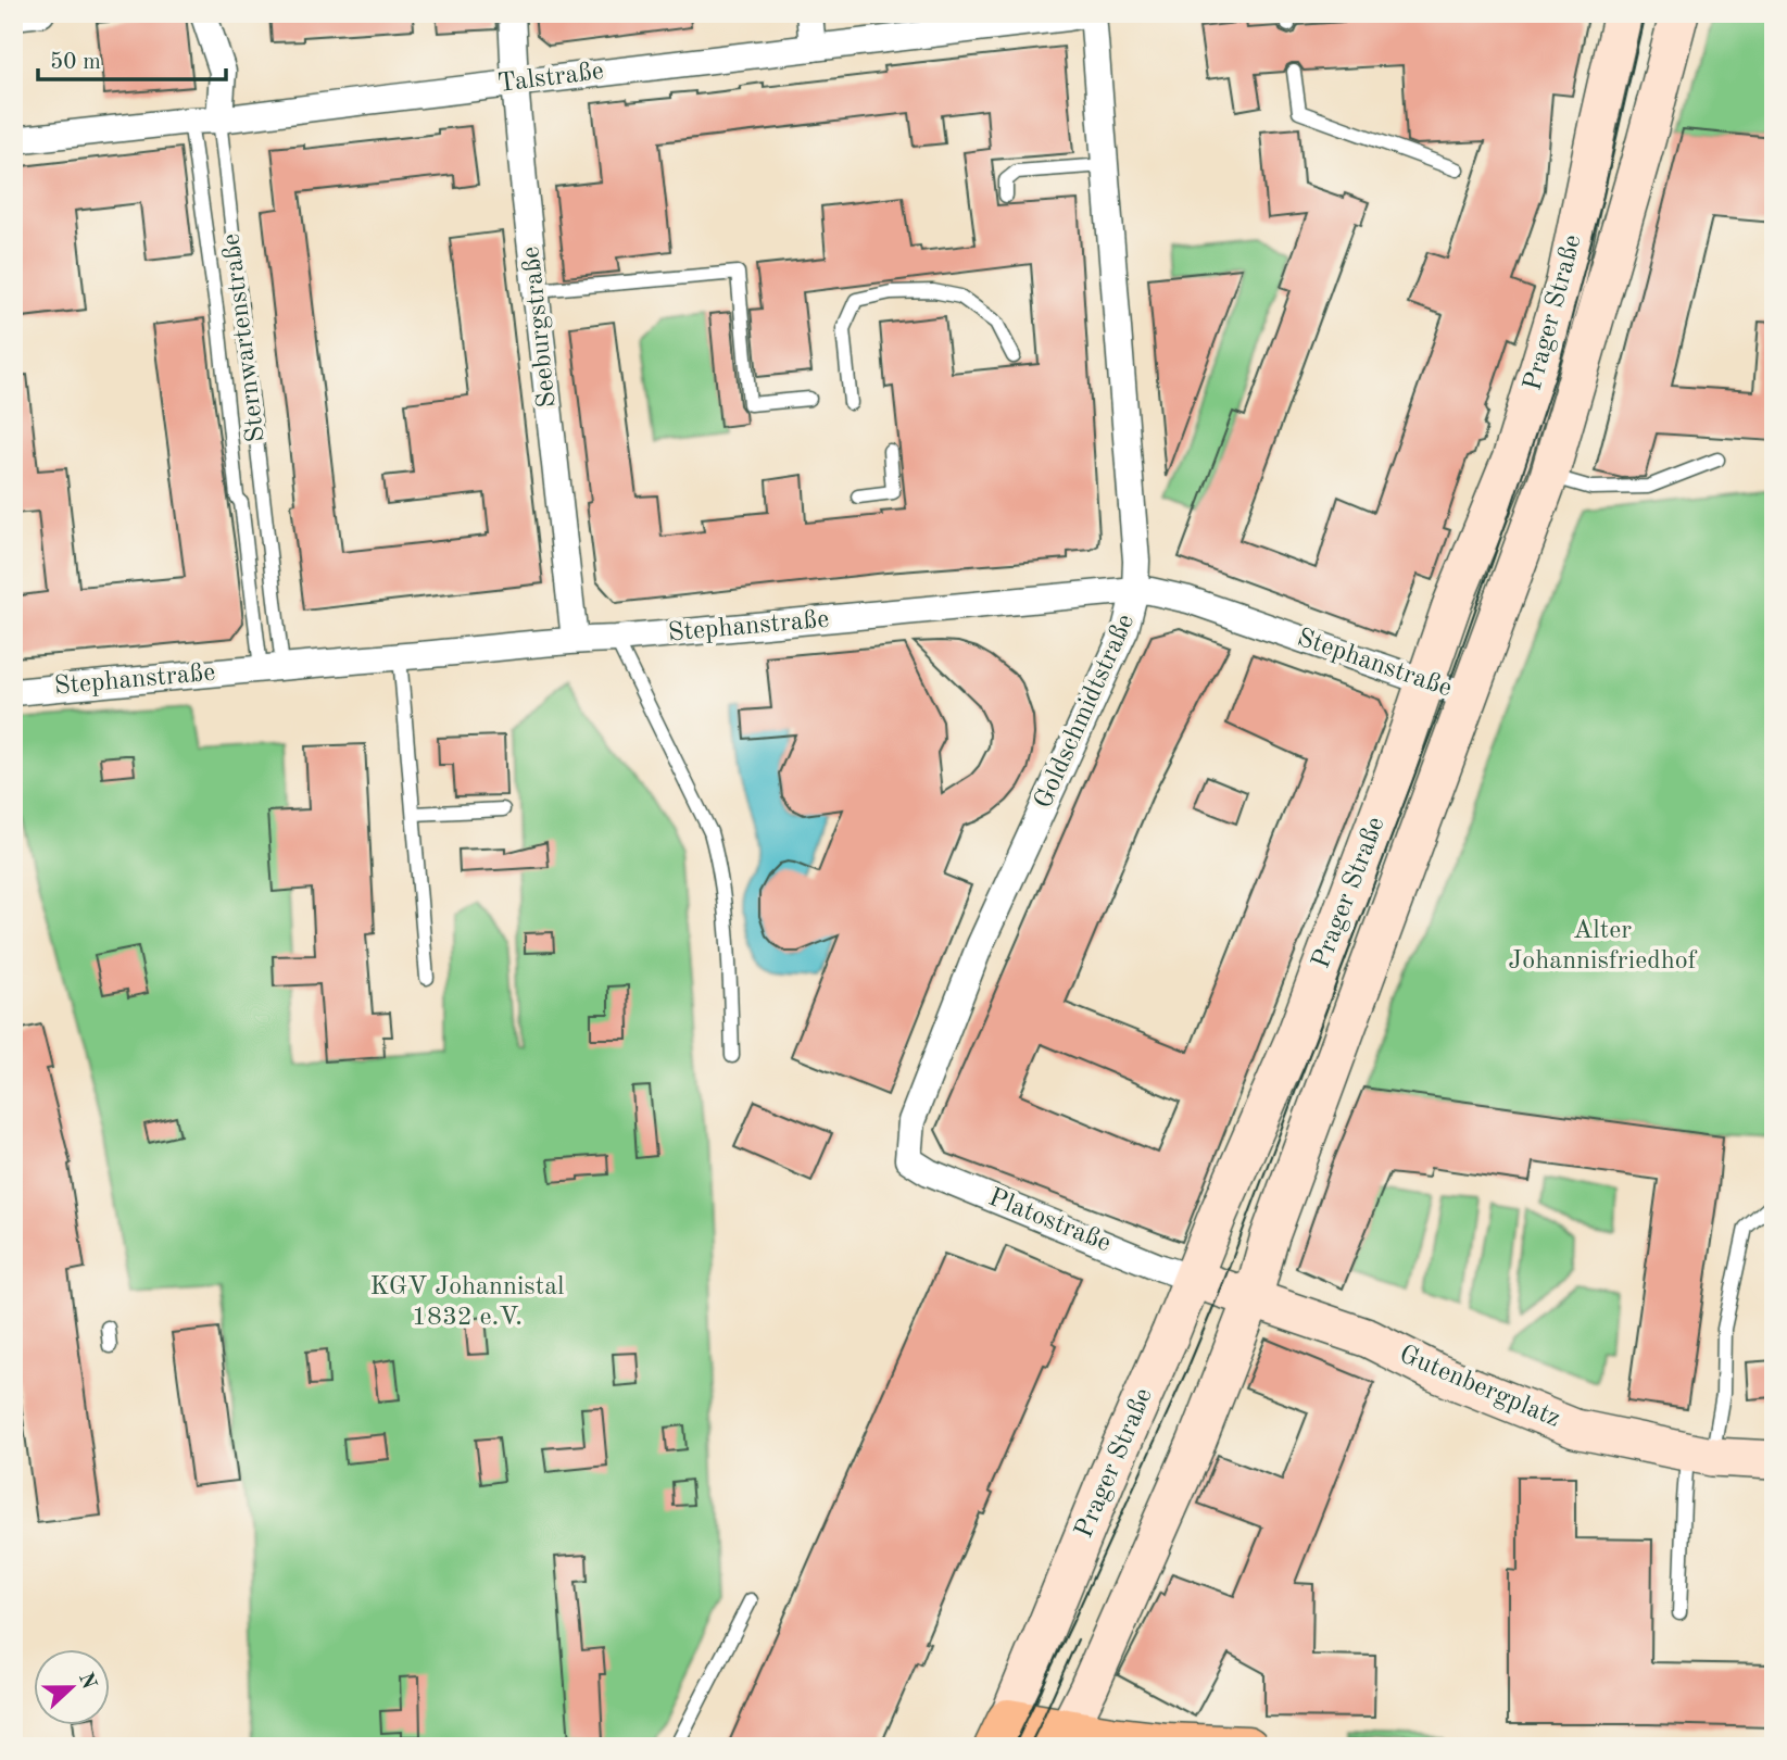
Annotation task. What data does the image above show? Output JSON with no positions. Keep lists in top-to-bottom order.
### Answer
{
  "streets": {
    "main road": ["Prager Straße", "Gutenbergplatz"],
    "street": [
      "Talstraße",
      "Seeburgstraße",
      "Sternwartenstraße",
      "Stephanstraße",
      "Goldschmidtstraße",
      "Platostraße"
    ]
  },
  "crossings": [
    ["Talstraße", "Seeburgstraße"],
    ["Talstraße", "Sternwartenstraße"],
    ["Talstraße", "Goldschmidtstraße"],
    ["Prager Straße", "Stephanstraße"],
    ["Prager Straße", "Platostraße"],
    ["Prager Straße", "Gutenbergplatz"],
    ["Seeburgstraße", "Stephanstraße"],
    ["Sternwartenstraße", "Stephanstraße"],
    ["Stephanstraße", "Goldschmidtstraße"],
    ["Goldschmidtstraße", "Platostraße"],
    ["Platostraße", "Gutenbergplatz"]
  ],
  "parks": ["Alter Johannisfriedhof", "KGV Johannistal 1832 e.V."],
  "scale_bar": "50 m",
  "north": "right"
}
